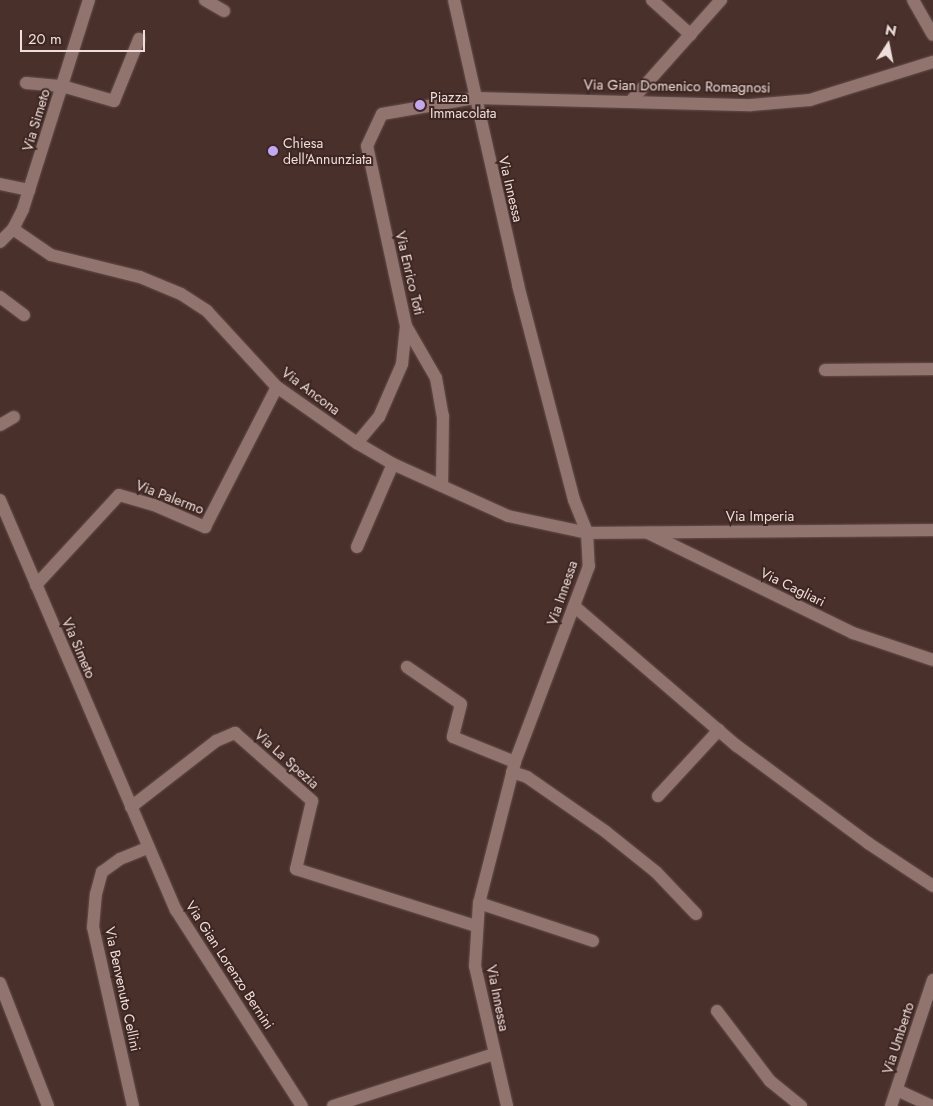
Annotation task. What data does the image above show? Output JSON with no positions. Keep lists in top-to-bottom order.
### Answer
{
  "streets": {
    "street": [
      "Via Gian Domenico Romagnosi",
      "Via Simeto",
      "Via Innessa",
      "Via Enrico Toti",
      "Via Ancona",
      "Via Palermo",
      "Via Imperia",
      "Via Cagliari",
      "Via La Spezia",
      "Via Gian Lorenzo Bernini",
      "Via Benvenuto Cellini",
      "Via Umberto"
    ]
  },
  "crossings": [
    ["Via Gian Domenico Romagnosi", "Via Innessa"],
    ["Via Gian Domenico Romagnosi", "Via Enrico Toti"],
    ["Via Simeto", "Via Ancona"],
    ["Via Simeto", "Via Palermo"],
    ["Via Simeto", "Via La Spezia"],
    ["Via Simeto", "Via Gian Lorenzo Bernini"],
    ["Via Innessa", "Via Ancona"],
    ["Via Innessa", "Via Imperia"],
    ["Via Innessa", "Via La Spezia"],
    ["Via Enrico Toti", "Via Ancona"],
    ["Via Ancona", "Via Palermo"],
    ["Via Ancona", "Via Imperia"],
    ["Via Imperia", "Via Cagliari"],
    ["Via La Spezia", "Via Gian Lorenzo Bernini"],
    ["Via Gian Lorenzo Bernini", "Via Benvenuto Cellini"]
  ],
  "places": ["Piazza Immacolata", "Chiesa dell'Annunziata"],
  "scale_bar": "20 m",
  "north": "top"
}
